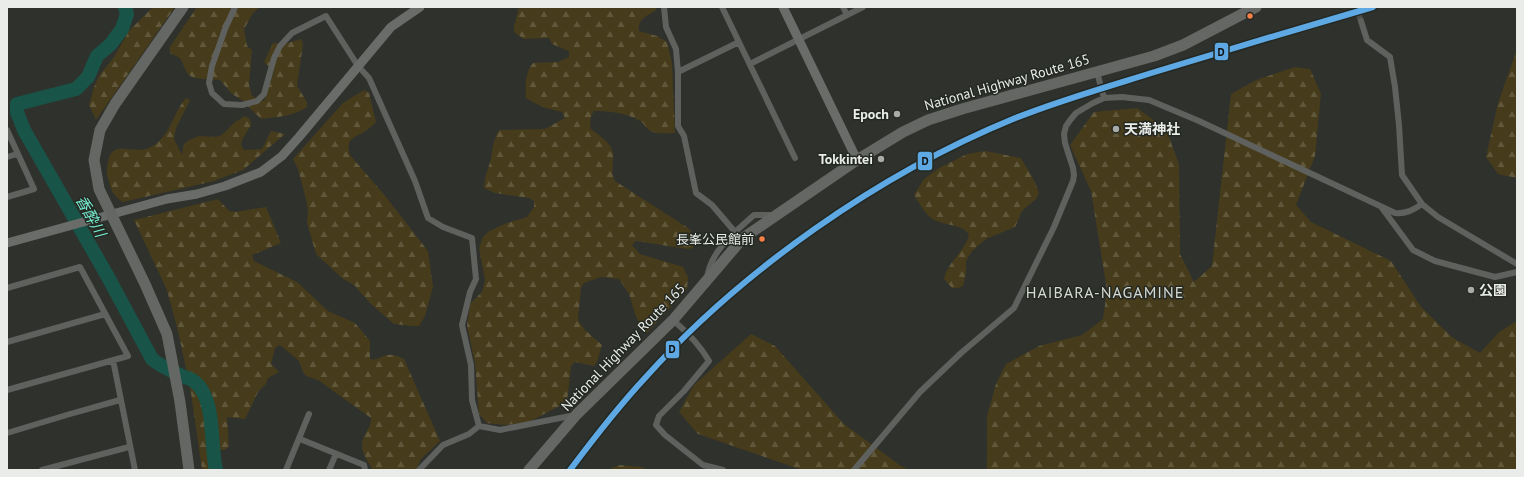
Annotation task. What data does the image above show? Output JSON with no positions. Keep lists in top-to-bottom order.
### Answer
{
  "streets": {
    "highway": ["National Highway Route 165"]
  },
  "districts": ["HAIBARA-NAGAMINE"],
  "water": ["香酔川"],
  "places": [
    "Epoch",
    "天満神社",
    "Tokkintei",
    "長峯公民館前",
    "公園"
  ],
  "lines": ["transit line D"]
}
